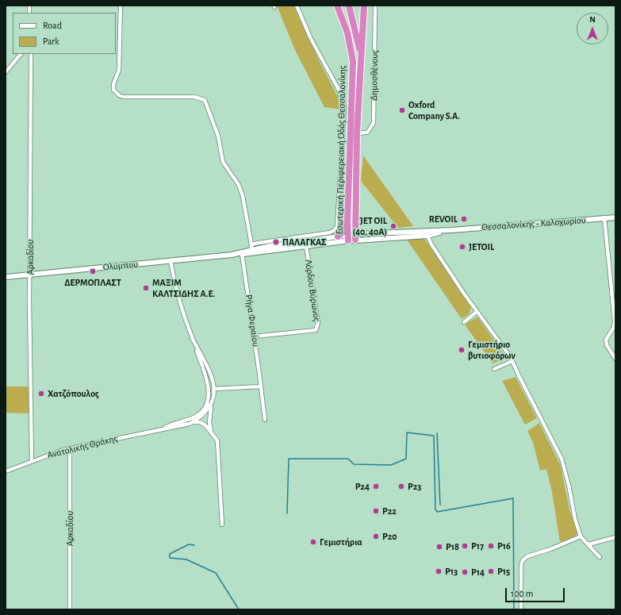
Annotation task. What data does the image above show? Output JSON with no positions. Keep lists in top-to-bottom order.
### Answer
{
  "streets": {
    "highway": ["Εσωτερική Περιφερειακή Οδός Θεσσαλονίκης"],
    "main road": ["Θεσσαλονίκης - Καλοχωρίου", "Ολύμπου"],
    "street": [
      "Δημοσθένους",
      "Αρκαδίου",
      "Λόρδου Βύρωνος",
      "Ρήγα Φεραίου",
      "Ανατολικής Θράκης"
    ]
  },
  "crossings": [
    ["Δημοσθένους", "Εσωτερική Περιφερειακή Οδός Θεσσαλονίκης"],
    ["Εσωτερική Περιφερειακή Οδός Θεσσαλονίκης", "Θεσσαλονίκης - Καλοχωρίου"],
    ["Θεσσαλονίκης - Καλοχωρίου", "Ολύμπου"],
    ["Θεσσαλονίκης - Καλοχωρίου", "Λόρδου Βύρωνος"],
    ["Θεσσαλονίκης - Καλοχωρίου", "Ρήγα Φεραίου"],
    ["Αρκαδίου", "Ολύμπου"],
    ["Αρκαδίου", "Ανατολικής Θράκης"],
    ["Ολύμπου", "Ανατολικής Θράκης"],
    ["Λόρδου Βύρωνος", "Ρήγα Φεραίου"]
  ],
  "places": [
    "Oxford Company S.A.",
    "REVOIL",
    "JET OIL (40, 40Α)",
    "ΠΑΛΑΓΚΑΣ",
    "JETOIL",
    "ΔΕΡΜΟΠΛΑΣΤ",
    "ΜΑΞΙΜ ΚΑΛΤΣΙΔΗΣ Α.Ε.",
    "Γεμιστήριο βυτιοφόρων",
    "Χατζόπουλος",
    "P24",
    "P23",
    "P22",
    "P20",
    "Γεμιστήρια",
    "P17",
    "P16",
    "P18",
    "P13",
    "P15",
    "P14"
  ],
  "legend": ["Road", "Park"],
  "scale_bar": "100 m",
  "north": "top"
}
